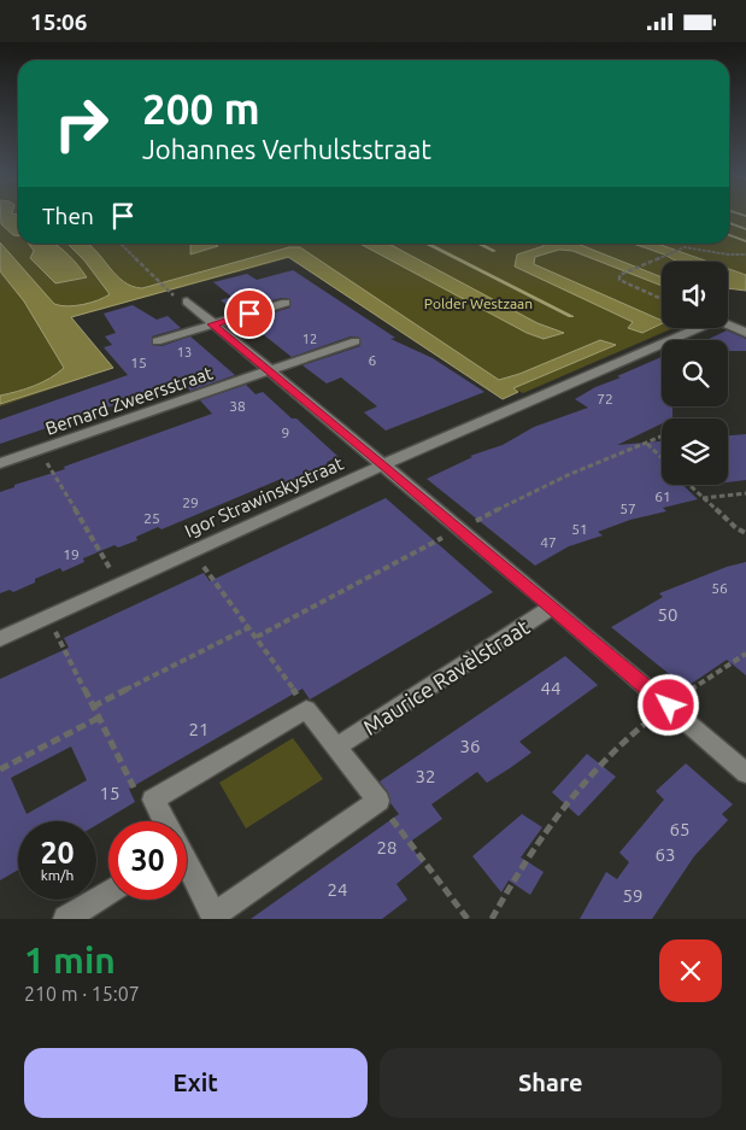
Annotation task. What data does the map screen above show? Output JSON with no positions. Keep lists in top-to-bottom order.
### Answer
{
  "streets": {
    "street": ["Bernard Zweersstraat", "Igor Strawinskystraat", "Maurice Ravèlstraat"]
  },
  "parks": ["Polder Westzaan"],
  "house_numbers": [
    "12",
    "13",
    "6",
    "15",
    "72",
    "38",
    "9",
    "61",
    "29",
    "57",
    "25",
    "51",
    "47",
    "19",
    "56",
    "50",
    "44",
    "21",
    "36",
    "32",
    "15",
    "65",
    "28",
    "63",
    "24",
    "59"
  ],
  "page": {
    "status": "15:06",
    "turn": ["200 m", "Johannes Verhulststraat"],
    "then": "Then",
    "speed": "20 km/h",
    "limit": "30",
    "heading": ["1 min", "210 m · 15:07"],
    "buttons": ["Exit", "Share"]
  }
}
